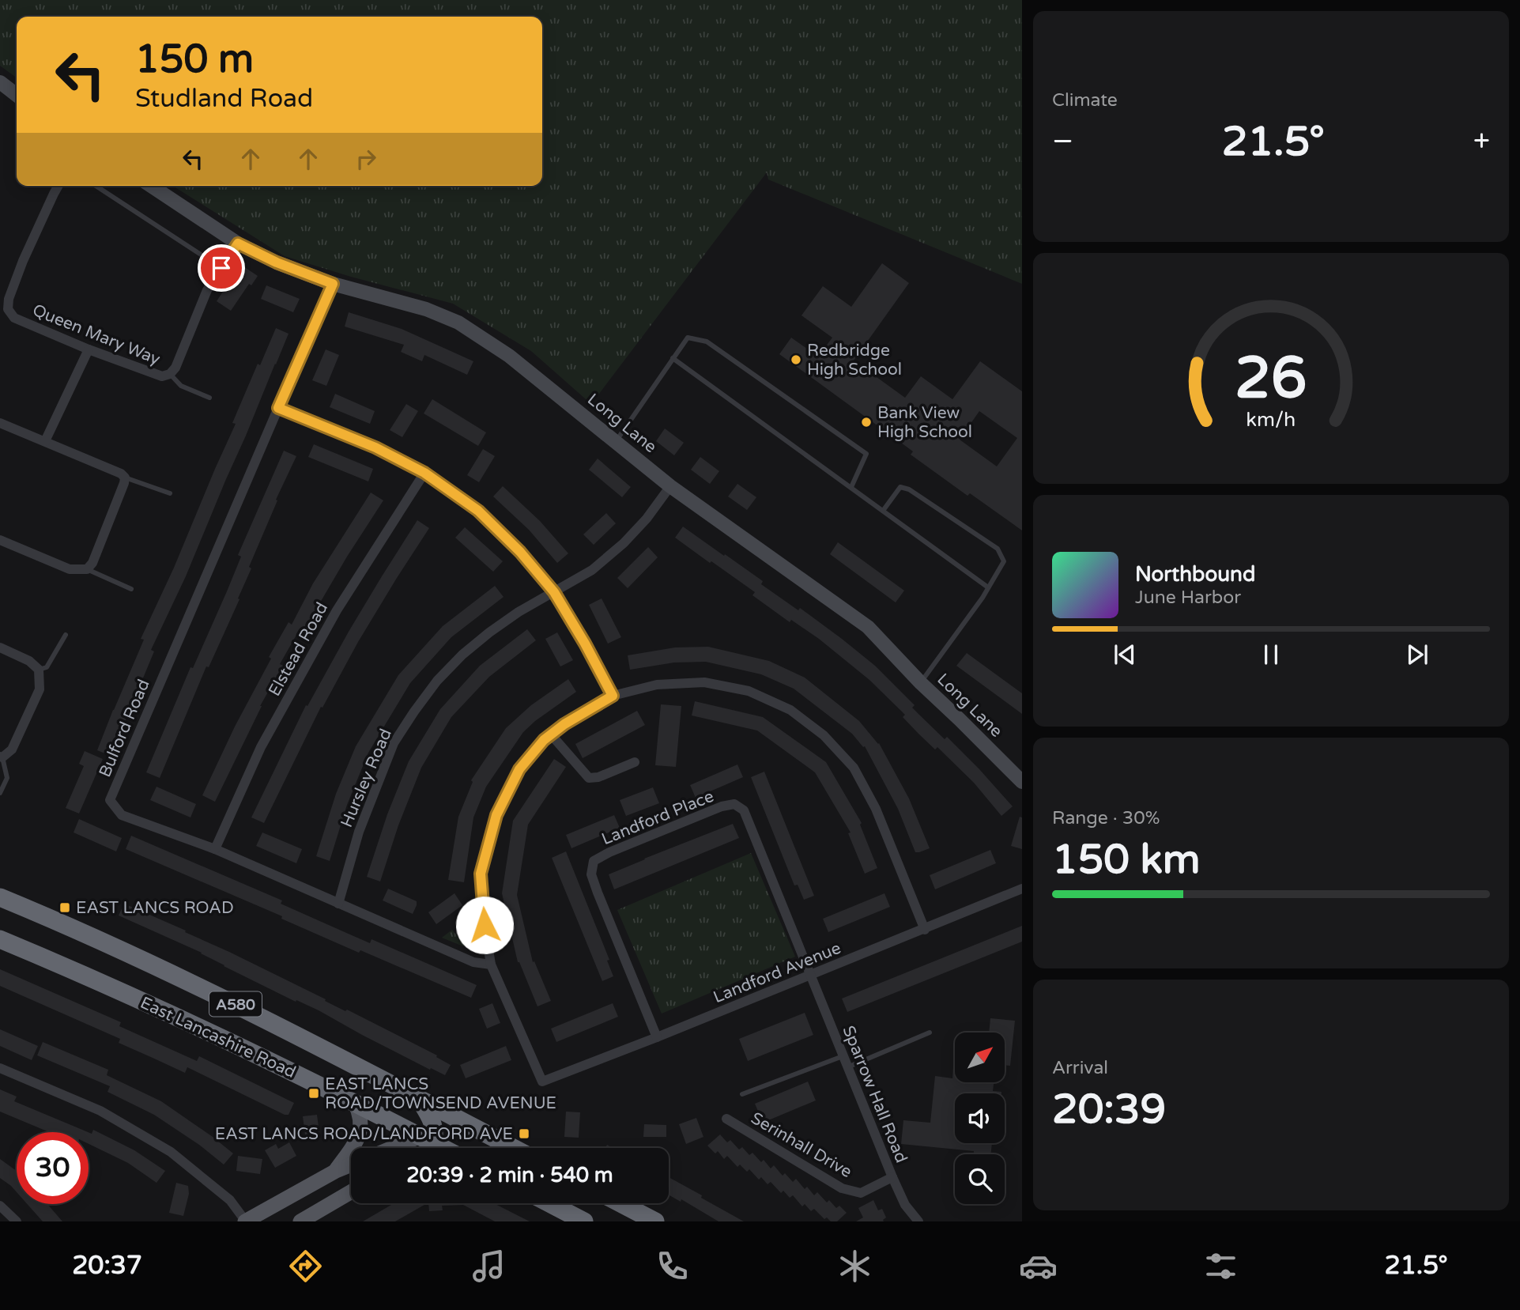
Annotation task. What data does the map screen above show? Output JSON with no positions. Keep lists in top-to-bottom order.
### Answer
{
  "streets": {
    "highway": ["A580", "East Lancashire Road"],
    "street": [
      "Queen Mary Way",
      "Long Lane",
      "Elstead Road",
      "Bulford Road",
      "Hursley Road",
      "Landford Place",
      "Landford Avenue",
      "Sparrow Hall Road",
      "Serinhall Drive"
    ]
  },
  "crossings": [
    ["Queen Mary Way", "Long Lane"],
    ["Long Lane", "Bulford Road"],
    ["Long Lane", "Hursley Road"],
    ["Elstead Road", "Bulford Road"],
    ["Bulford Road", "Hursley Road"],
    ["Bulford Road", "Landford Avenue"],
    ["Landford Place", "Landford Avenue"],
    ["Landford Place", "Sparrow Hall Road"],
    ["Landford Avenue", "Sparrow Hall Road"],
    ["Sparrow Hall Road", "Serinhall Drive"]
  ],
  "places": {
    "other": ["Redbridge High School", "Bank View High School"],
    "transit": ["EAST LANCS ROAD", "EAST LANCS ROAD/TOWNSEND AVENUE", "EAST LANCS ROAD/LANDFORD AVE"]
  },
  "north": "top right",
  "page": {
    "tile": [
      "Climate",
      ["Range · 30%", "150 km"],
      ["Arrival", "20:39"]
    ],
    "turn": ["150 m", "Studland Road"],
    "heat": ["−", "21.5°", "+"],
    "song": ["Northbound", "June Harbor"],
    "limit": "30",
    "trip": "20:39 · 2 min · 540 m",
    "tabs": ["20:37", "21.5°"],
    "gauge": ["26", "km/h"]
  }
}
